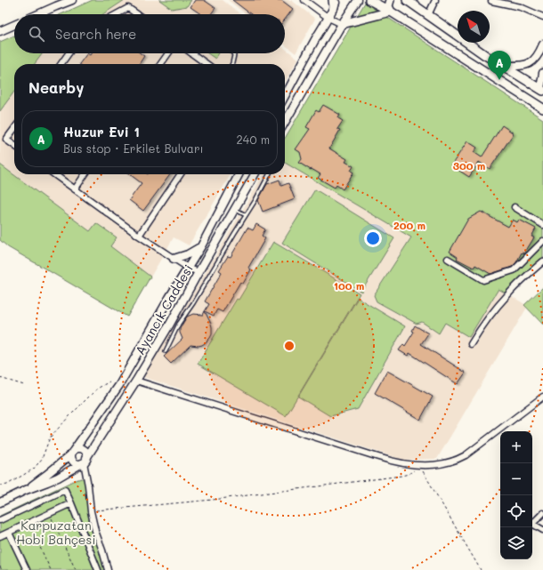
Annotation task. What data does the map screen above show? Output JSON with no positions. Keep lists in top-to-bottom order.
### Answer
{
  "streets": {
    "street": ["Ayancık Caddesi"]
  },
  "parks": ["Karpuzatan Hobi Bahçesi"],
  "north": "top left",
  "page": {
    "search": "Search here",
    "pins": "A",
    "heading": "Nearby",
    "list": [
      {
        "mark": "A",
        "name": "Huzur Evi 1",
        "note": "Bus stop · Erkilet Bulvarı",
        "value": "240 m"
      }
    ],
    "map_buttons": ["+", "−"]
  },
  "rings": ["300 m", "200 m", "100 m"]
}
